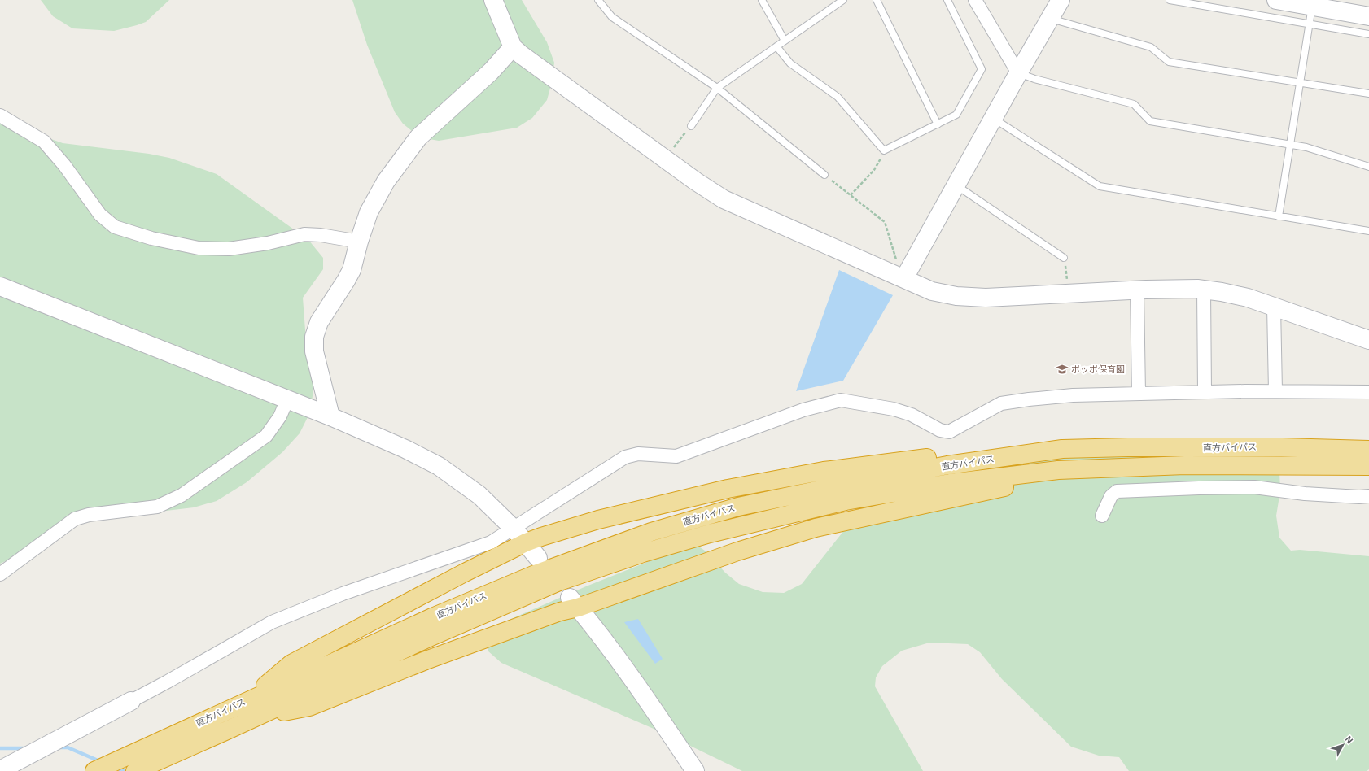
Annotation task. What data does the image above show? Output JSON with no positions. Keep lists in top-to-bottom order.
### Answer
{
  "streets": {
    "highway": ["直方バイパス"]
  },
  "places": {
    "school or university": ["ポッポ保育園"]
  },
  "north": "top right"
}
